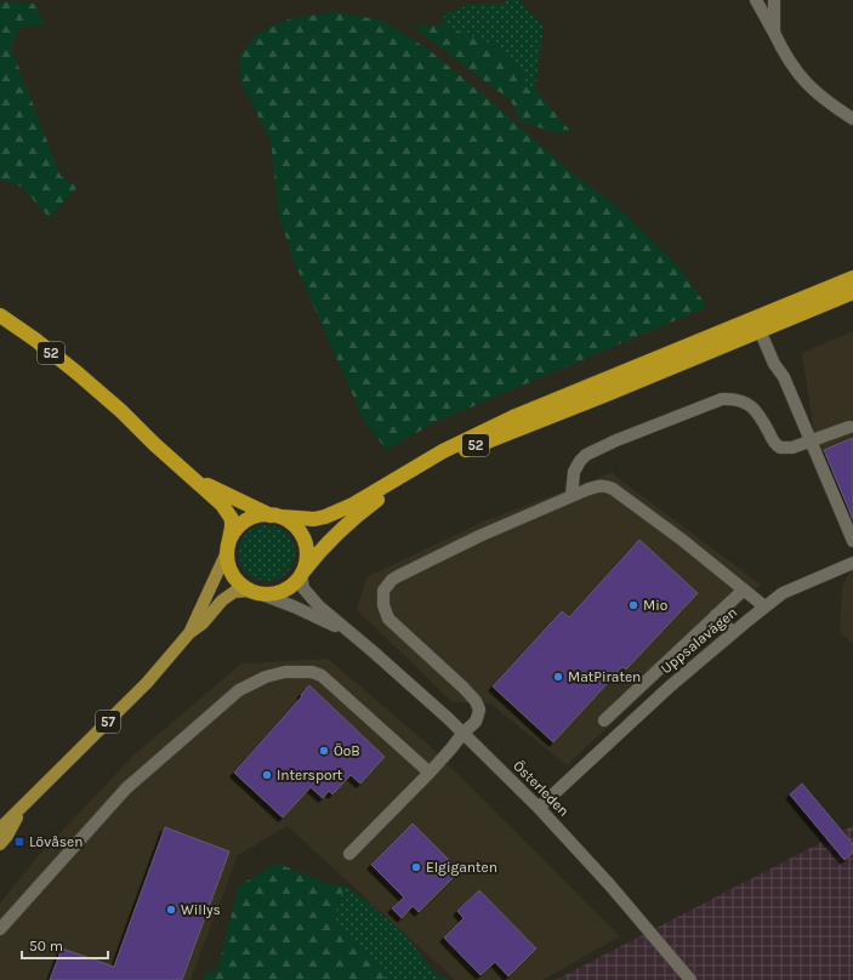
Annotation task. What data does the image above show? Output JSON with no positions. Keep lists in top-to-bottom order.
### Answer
{
  "streets": {
    "highway": ["52"],
    "main road": ["57"],
    "street": ["Uppsalavägen", "Österleden"]
  },
  "crossings": [
    ["52", "57"],
    ["52", "Österleden"],
    ["Uppsalavägen", "Österleden"],
    ["57", "Österleden"]
  ],
  "places": {
    "other": [
      "Mio",
      "MatPiraten",
      "ÖoB",
      "Intersport",
      "Elgiganten",
      "Willys"
    ],
    "transit": ["Lövåsen"]
  },
  "scale_bar": "50 m"
}
